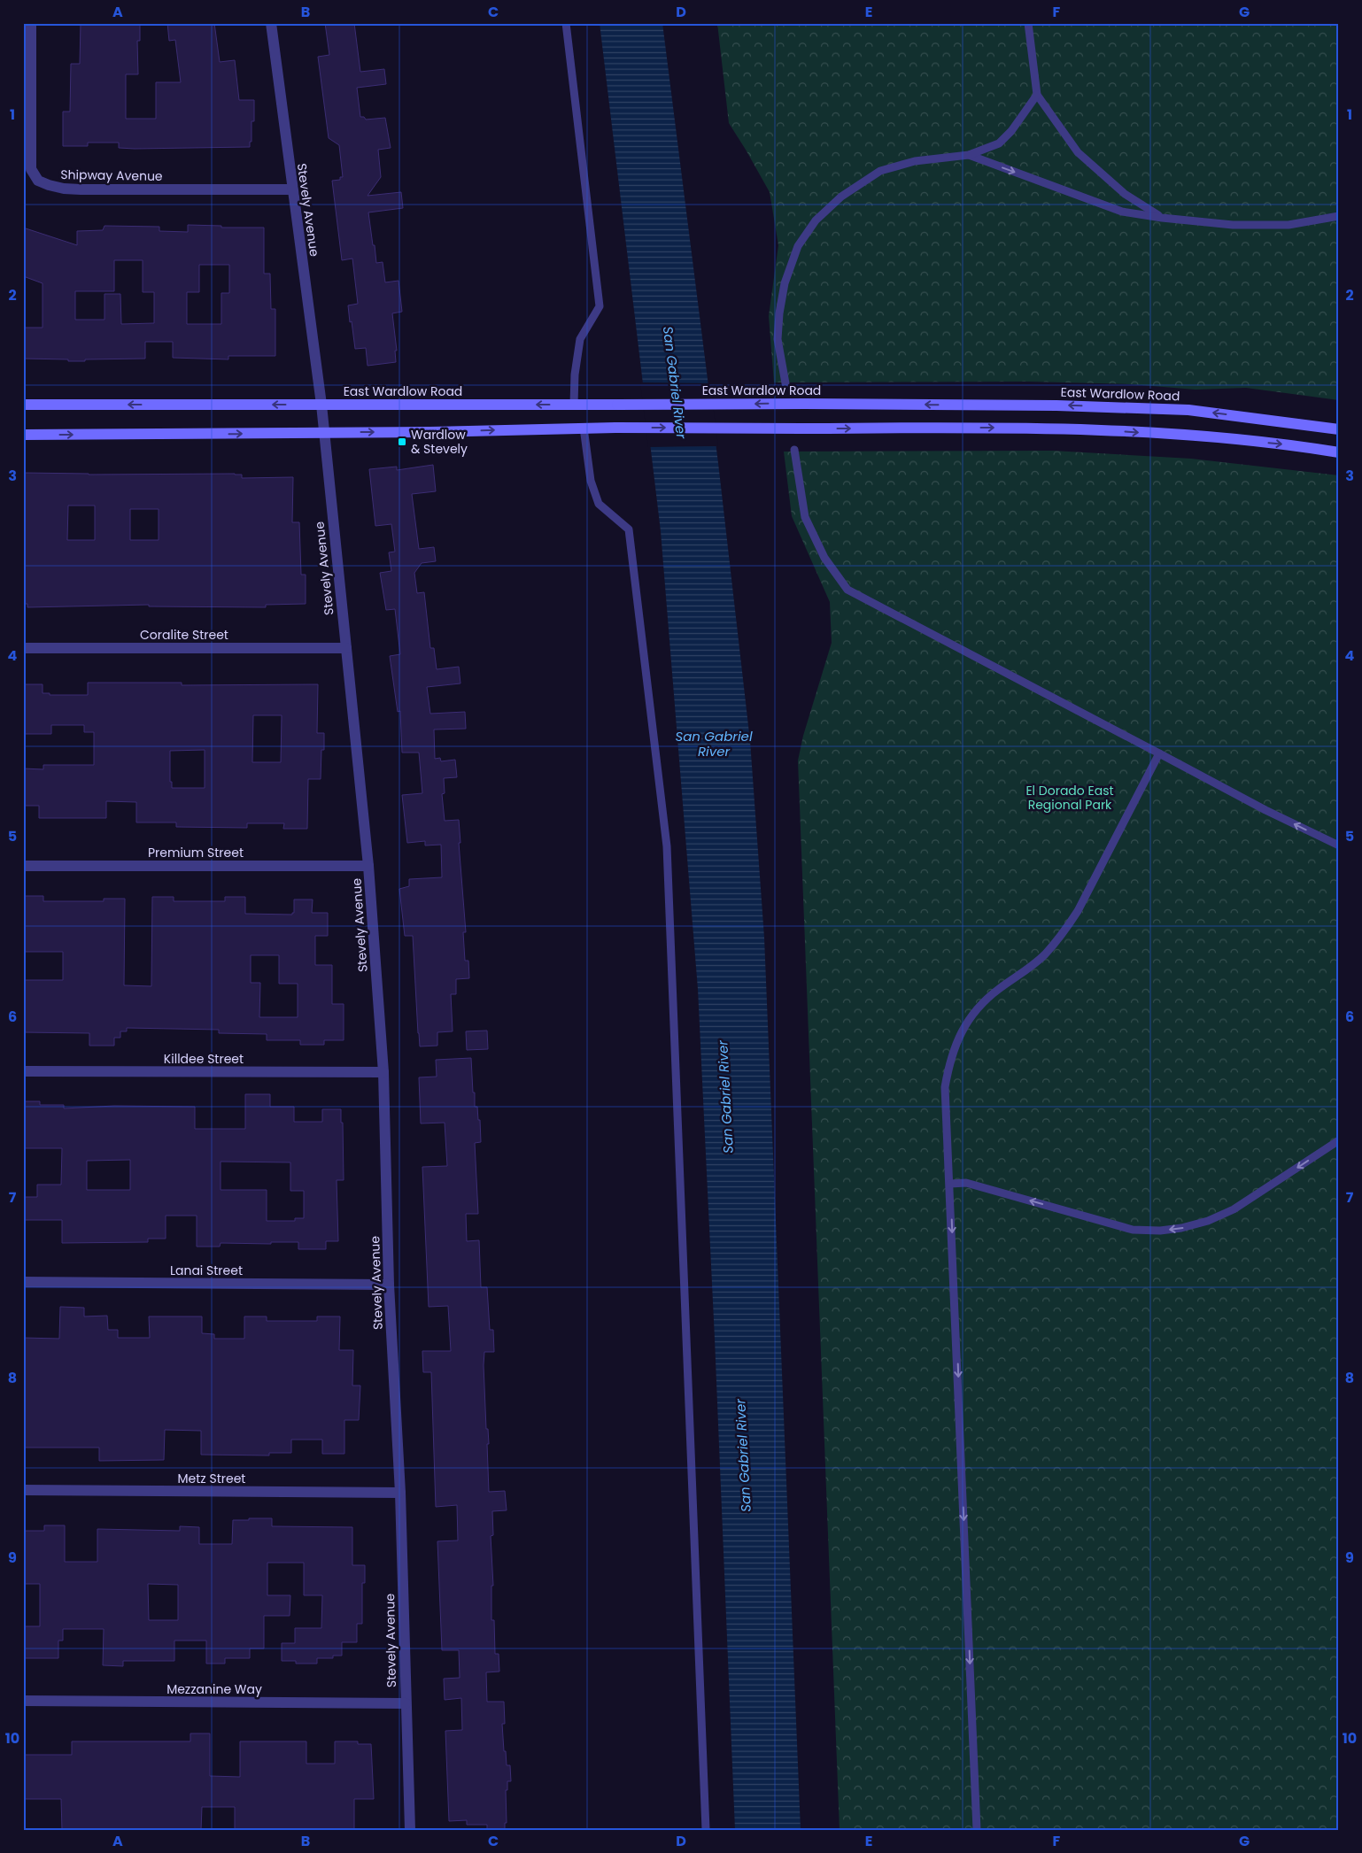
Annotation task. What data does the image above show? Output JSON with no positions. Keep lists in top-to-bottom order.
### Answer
{
  "streets": {
    "main road": ["East Wardlow Road"],
    "street": [
      "Shipway Avenue",
      "Stevely Avenue",
      "Coralite Street",
      "Premium Street",
      "Killdee Street",
      "Lanai Street",
      "Metz Street",
      "Mezzanine Way"
    ]
  },
  "crossings": [
    ["Shipway Avenue", "Stevely Avenue"],
    ["Stevely Avenue", "East Wardlow Road"],
    ["Stevely Avenue", "Coralite Street"],
    ["Stevely Avenue", "Premium Street"],
    ["Stevely Avenue", "Killdee Street"],
    ["Stevely Avenue", "Lanai Street"],
    ["Stevely Avenue", "Metz Street"],
    ["Stevely Avenue", "Mezzanine Way"]
  ],
  "water": ["San Gabriel River"],
  "parks": ["El Dorado East Regional Park"],
  "places": {
    "transit": ["Wardlow & Stevely"]
  },
  "grid": {
    "columns": [
      "A",
      "B",
      "C",
      "D",
      "E",
      "F",
      "G"
    ],
    "rows": [
      "1",
      "2",
      "3",
      "4",
      "5",
      "6",
      "7",
      "8",
      "9",
      "10"
    ]
  }
}
